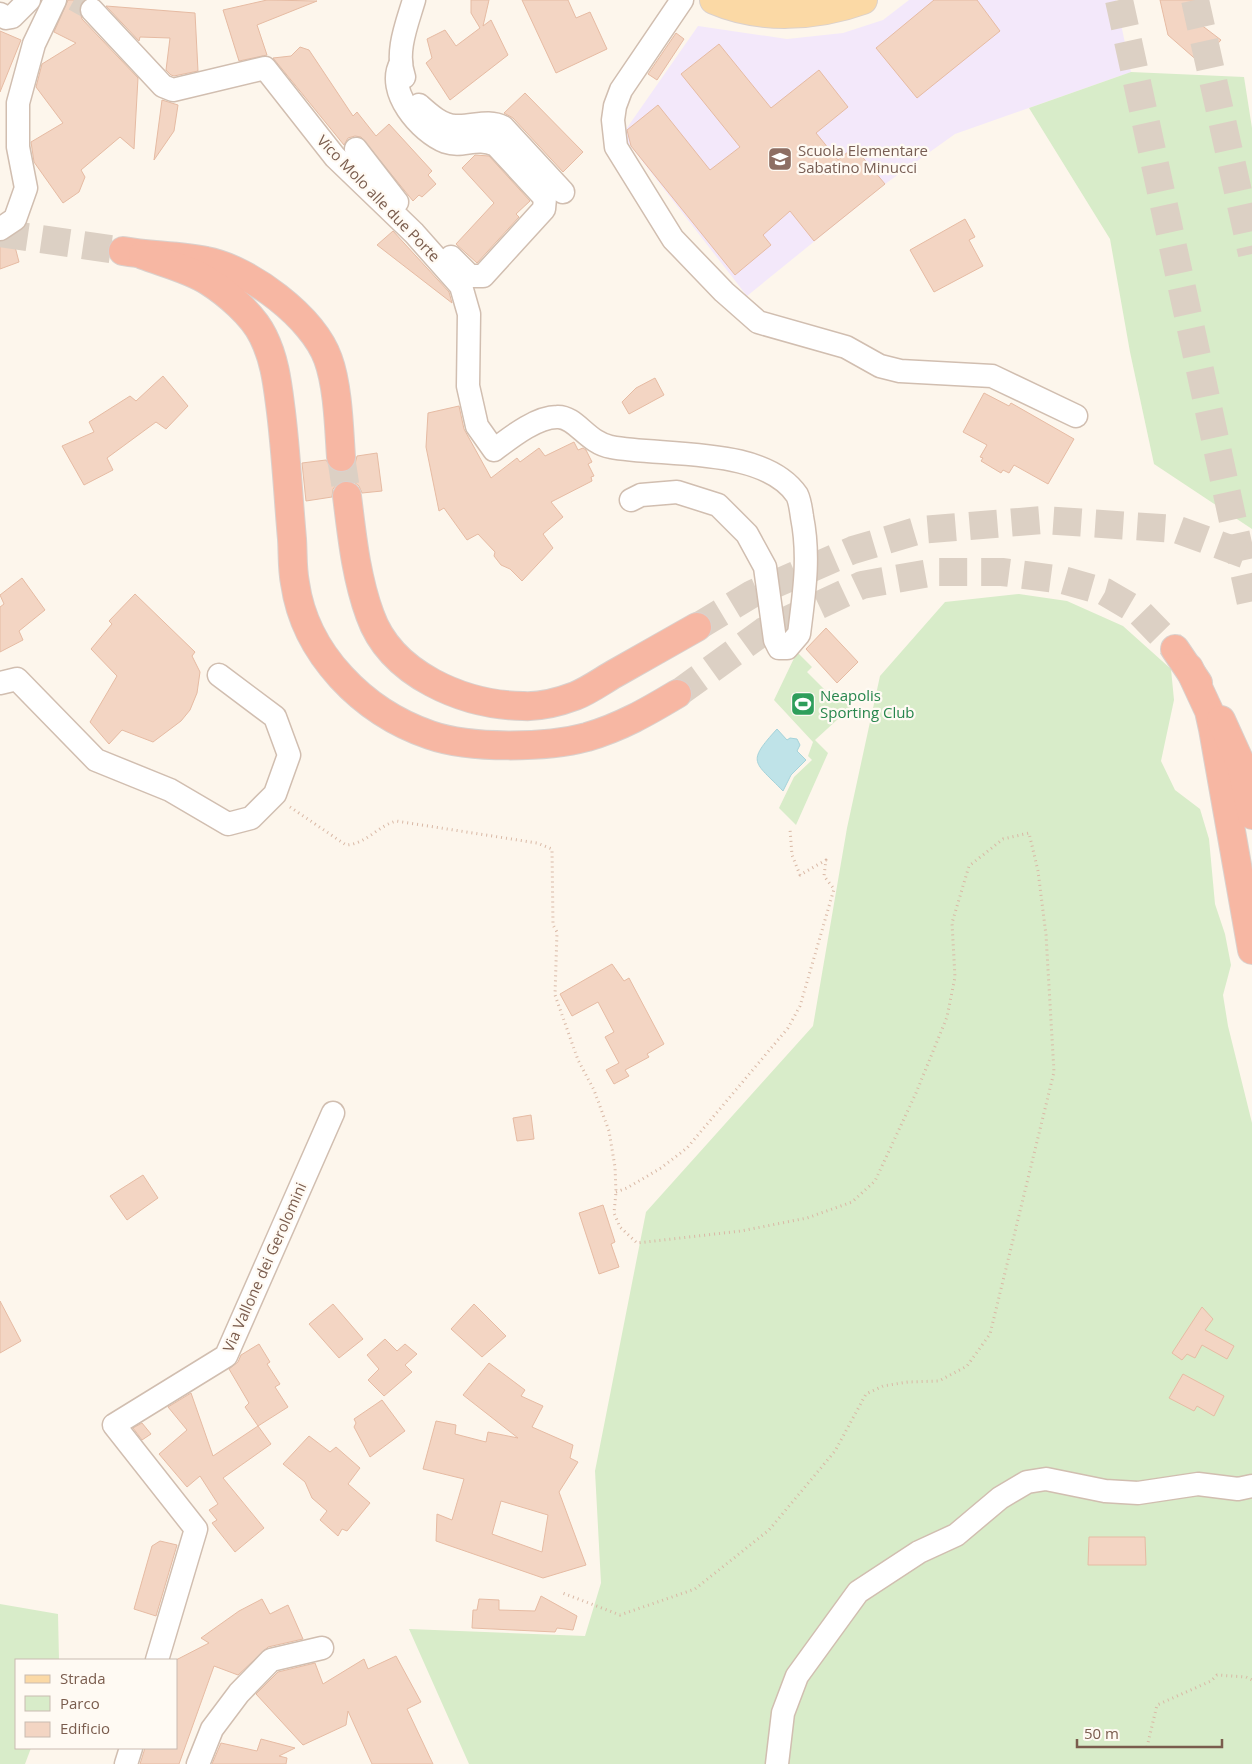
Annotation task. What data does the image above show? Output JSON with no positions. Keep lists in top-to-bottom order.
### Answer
{
  "streets": {
    "street": ["Vico Molo alle due Porte", "Via Vallone dei Gerolomini"]
  },
  "places": {
    "school or university": ["Scuola Elementare Sabatino Minucci"],
    "sports": ["Neapolis Sporting Club"]
  },
  "legend": ["Strada", "Parco", "Edificio"],
  "scale_bar": "50 m"
}
